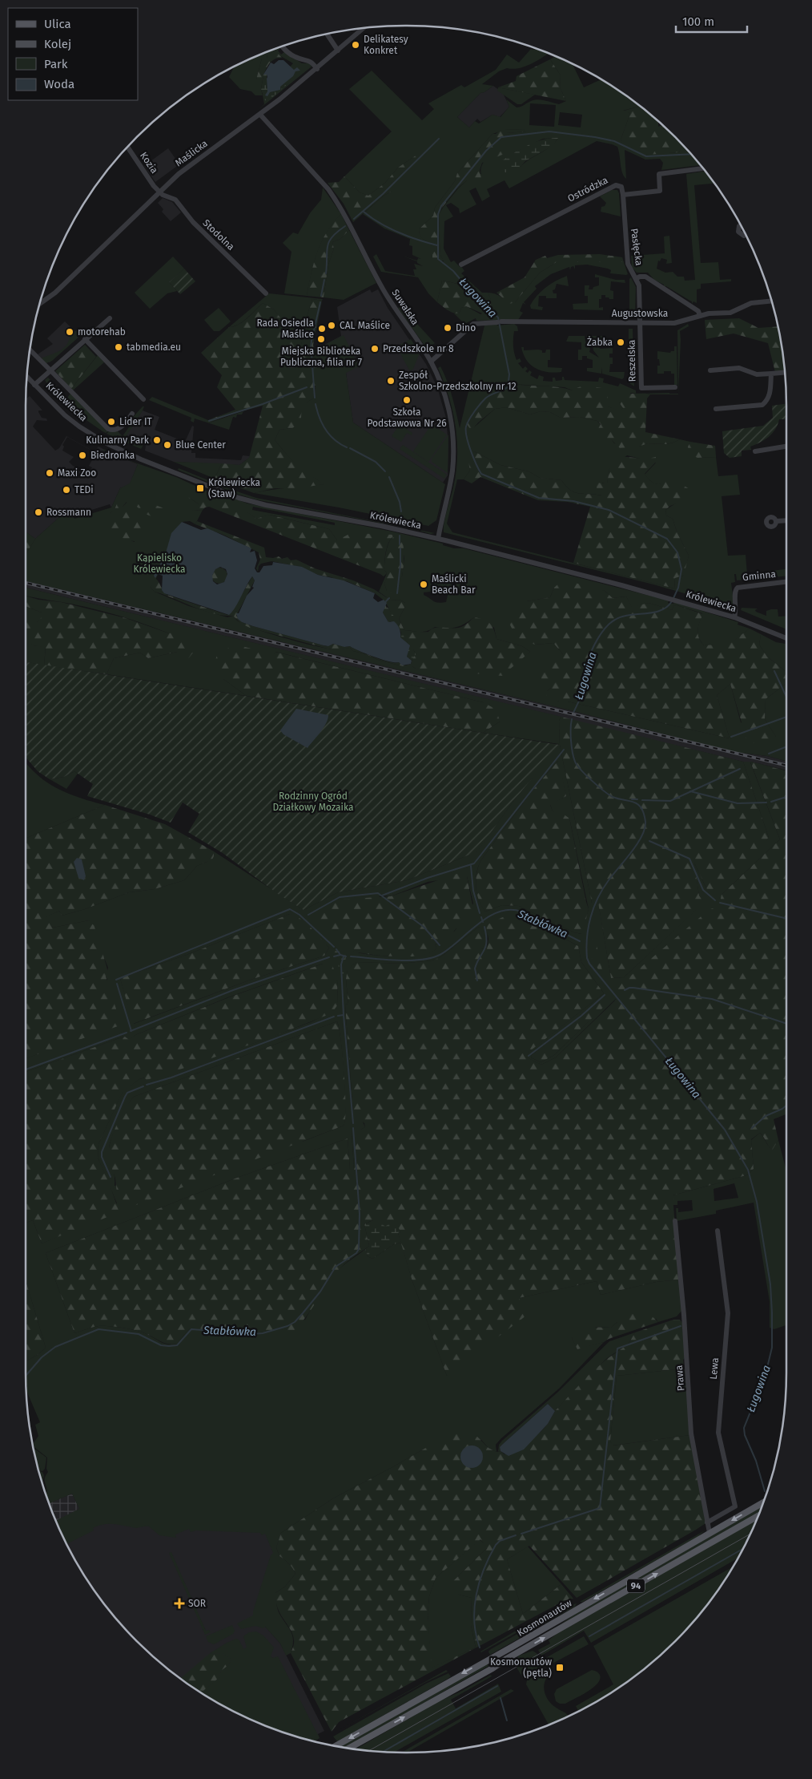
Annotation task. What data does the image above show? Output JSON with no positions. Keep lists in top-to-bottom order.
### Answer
{
  "streets": {
    "main road": ["94", "Kosmonautów"],
    "street": [
      "Maślicka",
      "Kozia",
      "Ostródzka",
      "Stodolna",
      "Pasłęcka",
      "Suwalska",
      "Augustowska",
      "Reszelska",
      "Królewiecka",
      "Gminna",
      "Lewa",
      "Prawa"
    ]
  },
  "crossings": [
    ["Maślicka", "Kozia"],
    ["Maślicka", "Stodolna"],
    ["Maślicka", "Suwalska"],
    ["Kozia", "Stodolna"],
    ["Ostródzka", "Pasłęcka"],
    ["Pasłęcka", "Augustowska"],
    ["Pasłęcka", "Reszelska"],
    ["Suwalska", "Augustowska"],
    ["Suwalska", "Królewiecka"],
    ["Augustowska", "Reszelska"],
    ["Królewiecka", "Gminna"],
    ["Lewa", "Prawa"],
    ["Prawa", "Kosmonautów"]
  ],
  "water": ["Ługowina", "Stabłówka"],
  "parks": ["Kąpielisko Królewiecka", "Rodzinny Ogród Działkowy Mozaika"],
  "places": {
    "other": [
      "Delikatesy Konkret",
      "CAL Maślice",
      "Dino",
      "Rada Osiedla Maślice",
      "motorehab",
      "Miejska Biblioteka Publiczna, filia nr 7",
      "Żabka",
      "tabmedia.eu",
      "Przedszkole nr 8",
      "Zespół Szkolno-Przedszkolny nr 12",
      "Szkoła Podstawowa Nr 26",
      "Lider IT",
      "Kulinarny Park",
      "Blue Center",
      "Biedronka",
      "Maxi Zoo",
      "TEDi",
      "Rossmann",
      "Maślicki Beach Bar"
    ],
    "transit": ["Królewiecka (Staw)", "Kosmonautów (pętla)"],
    "health": ["SOR"]
  },
  "legend": [
    "Ulica",
    "Kolej",
    "Park",
    "Woda"
  ],
  "scale_bar": "100 m"
}
